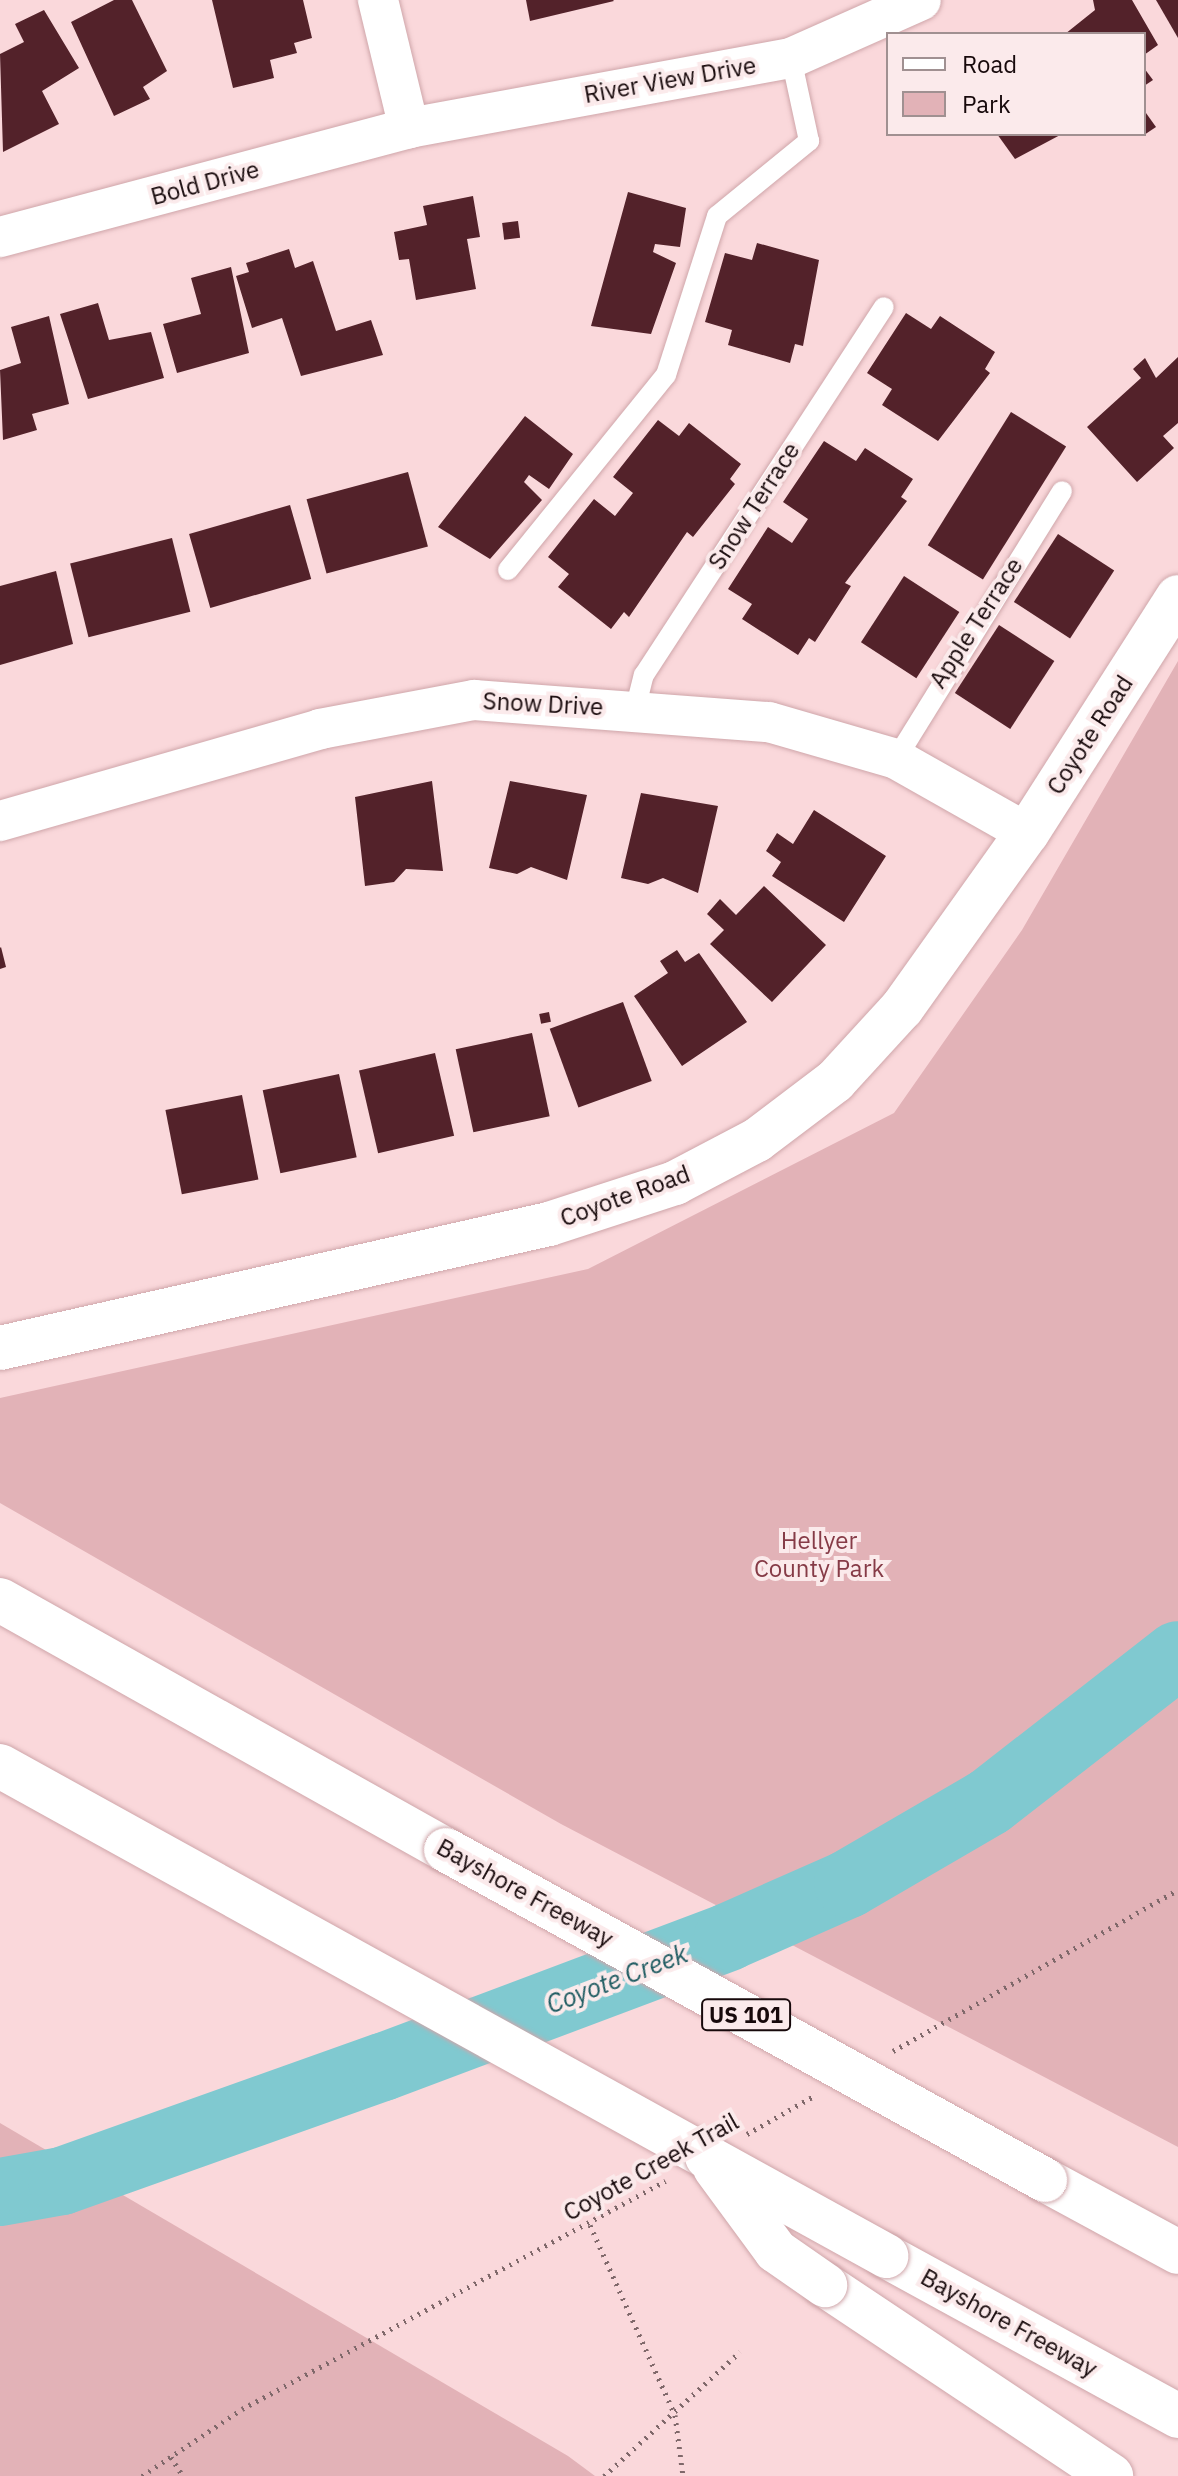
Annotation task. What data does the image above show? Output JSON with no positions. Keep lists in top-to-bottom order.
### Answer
{
  "streets": {
    "main road": ["Coyote Road", "Bayshore Freeway", "US 101"],
    "street": ["River View Drive", "Bold Drive", "Snow Drive"],
    "lane": ["Snow Terrace", "Apple Terrace"],
    "path": ["Coyote Creek Trail"]
  },
  "crossings": [
    ["River View Drive", "Bold Drive"],
    ["Snow Terrace", "Snow Drive"],
    ["Apple Terrace", "Snow Drive"],
    ["Snow Drive", "Coyote Road"],
    ["Bayshore Freeway", "Coyote Creek Trail"]
  ],
  "water": ["Coyote Creek"],
  "parks": ["Hellyer County Park"],
  "legend": ["Road", "Park"]
}
